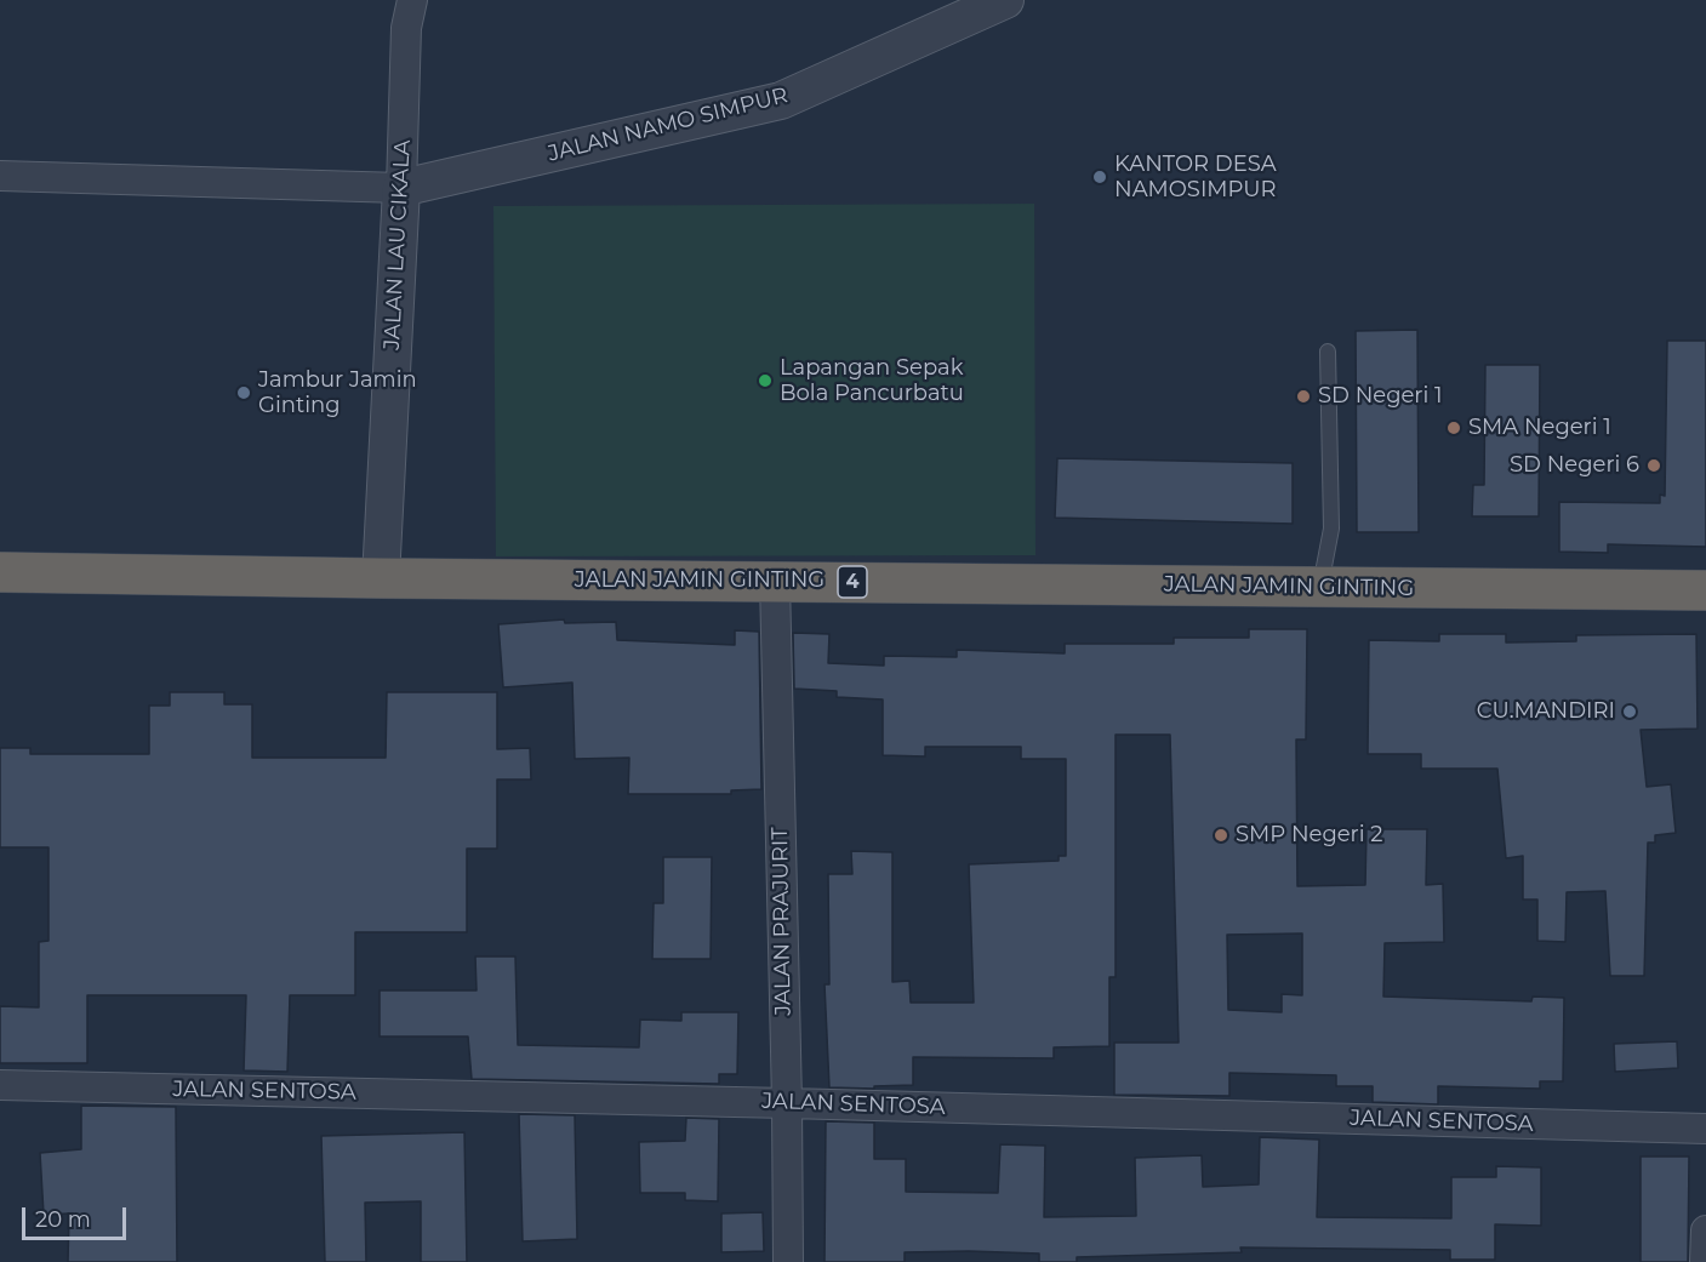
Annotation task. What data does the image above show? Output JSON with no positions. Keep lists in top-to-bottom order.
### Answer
{
  "streets": {
    "highway": ["JALAN JAMIN GINTING", "4"],
    "street": [
      "JALAN NAMO SIMPUR",
      "JALAN LAU CIKALA",
      "JALAN PRAJURIT",
      "JALAN SENTOSA"
    ]
  },
  "crossings": [
    ["JALAN NAMO SIMPUR", "JALAN LAU CIKALA"],
    ["JALAN LAU CIKALA", "JALAN JAMIN GINTING"],
    ["JALAN JAMIN GINTING", "JALAN PRAJURIT"],
    ["JALAN PRAJURIT", "JALAN SENTOSA"]
  ],
  "places": [
    "KANTOR DESA NAMOSIMPUR",
    "Lapangan Sepak Bola Pancurbatu",
    "Jambur Jamin Ginting",
    "SD Negeri 1",
    "SMA Negeri 1",
    "SD Negeri 6",
    "CU.MANDIRI",
    "SMP Negeri 2"
  ],
  "scale_bar": "20 m"
}
